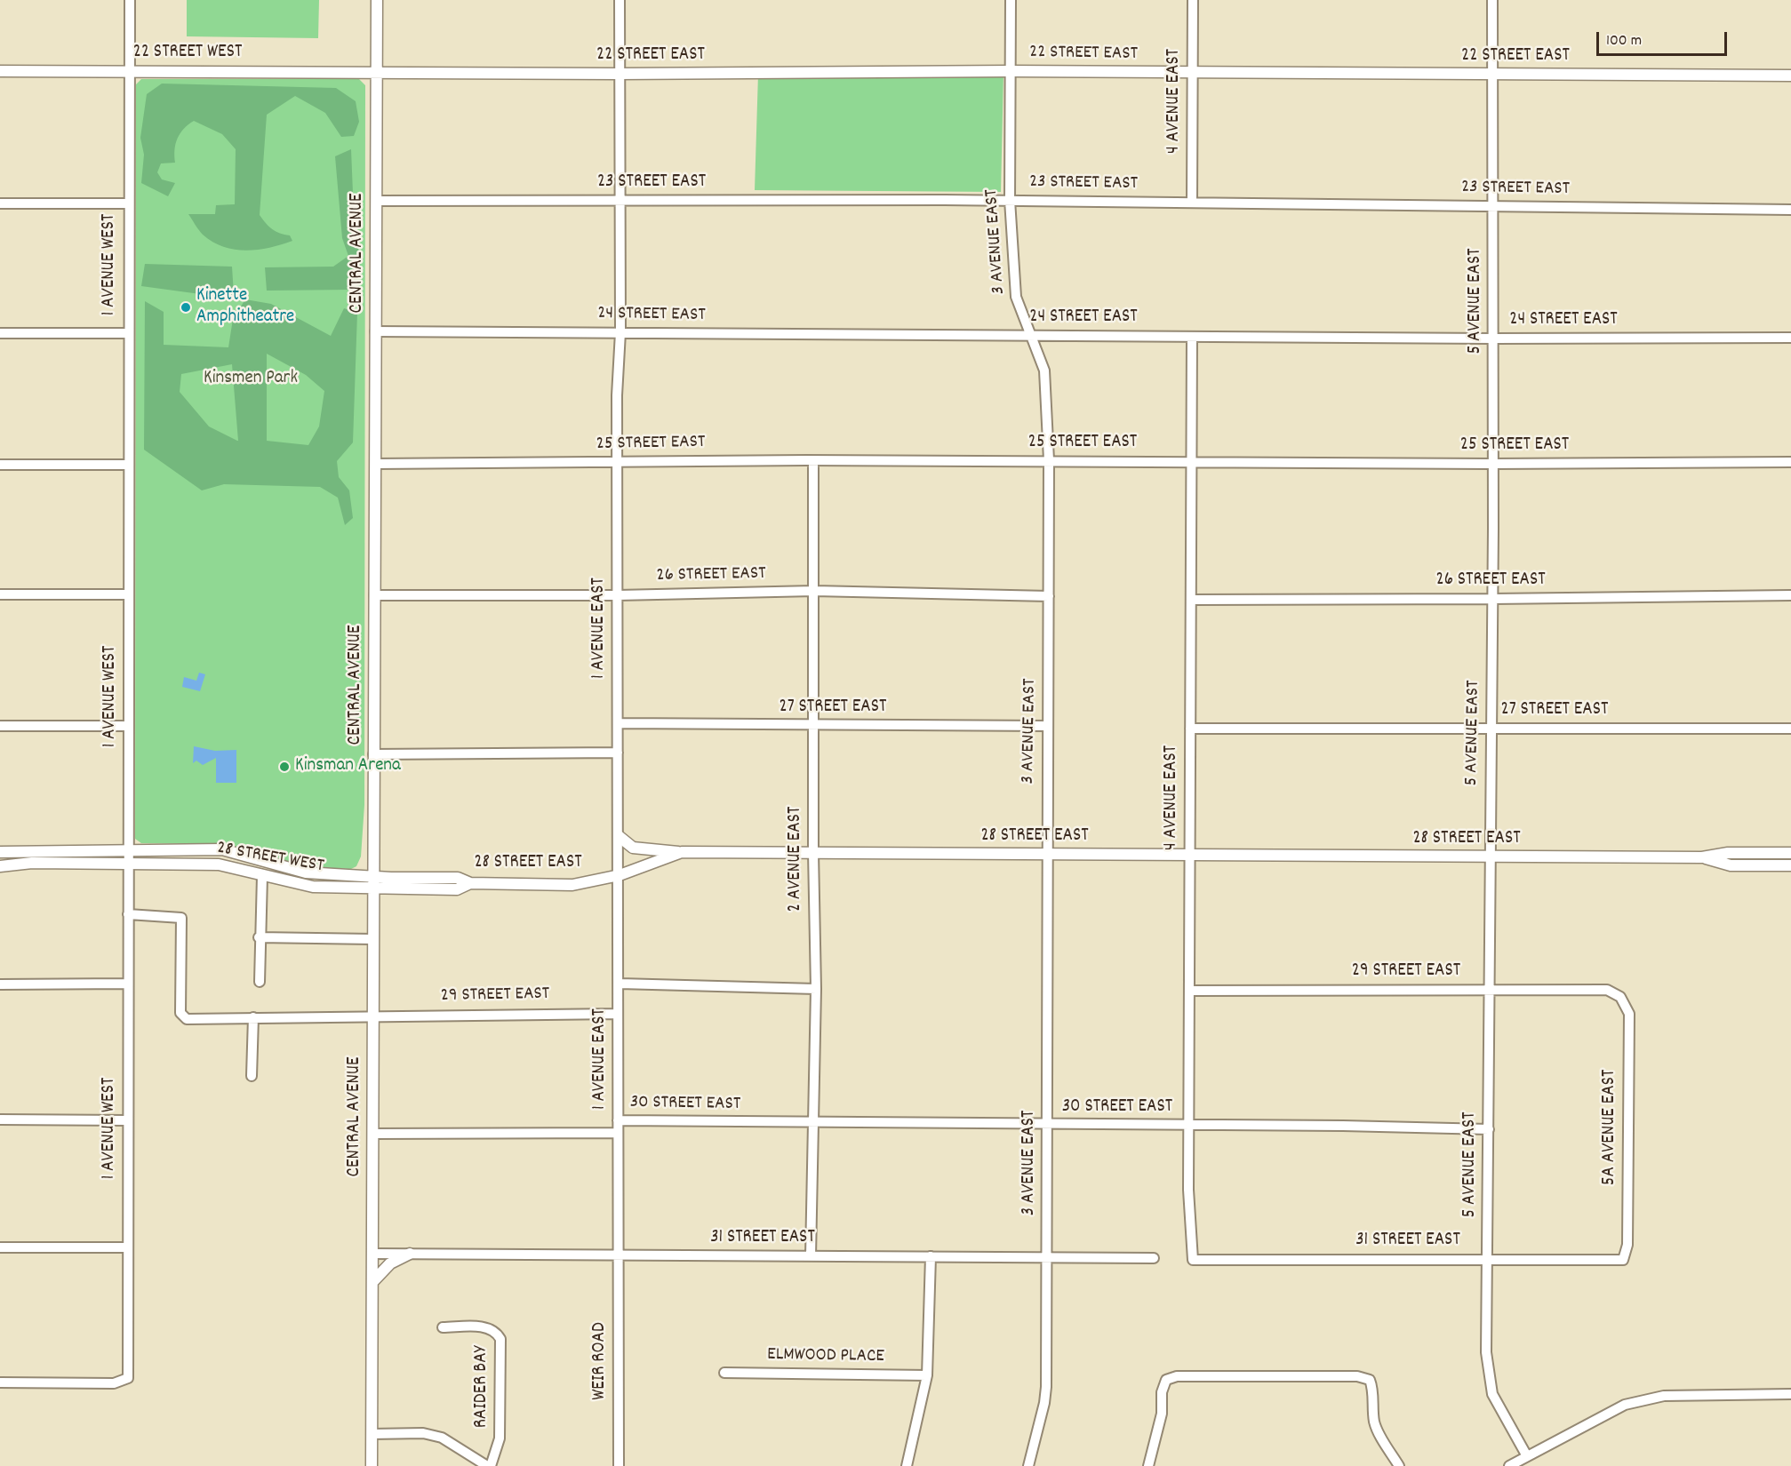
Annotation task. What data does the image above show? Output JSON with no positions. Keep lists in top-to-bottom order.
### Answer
{
  "streets": {
    "street": [
      "22 STREET WEST",
      "22 STREET EAST",
      "4 AVENUE EAST",
      "23 STREET EAST",
      "3 AVENUE EAST",
      "CENTRAL AVENUE",
      "1 AVENUE WEST",
      "5 AVENUE EAST",
      "24 STREET EAST",
      "25 STREET EAST",
      "26 STREET EAST",
      "1 AVENUE EAST",
      "27 STREET EAST",
      "28 STREET EAST",
      "28 STREET WEST",
      "2 AVENUE EAST",
      "29 STREET EAST",
      "30 STREET EAST",
      "5A AVENUE EAST",
      "31 STREET EAST",
      "ELMWOOD PLACE",
      "WEIR ROAD",
      "RAIDER BAY"
    ]
  },
  "crossings": [
    ["22 STREET WEST", "22 STREET EAST"],
    ["22 STREET WEST", "CENTRAL AVENUE"],
    ["22 STREET WEST", "1 AVENUE WEST"],
    ["22 STREET EAST", "4 AVENUE EAST"],
    ["22 STREET EAST", "3 AVENUE EAST"],
    ["22 STREET EAST", "CENTRAL AVENUE"],
    ["22 STREET EAST", "5 AVENUE EAST"],
    ["22 STREET EAST", "1 AVENUE EAST"],
    ["4 AVENUE EAST", "23 STREET EAST"],
    ["4 AVENUE EAST", "24 STREET EAST"],
    ["4 AVENUE EAST", "25 STREET EAST"],
    ["4 AVENUE EAST", "26 STREET EAST"],
    ["4 AVENUE EAST", "27 STREET EAST"],
    ["4 AVENUE EAST", "28 STREET EAST"],
    ["4 AVENUE EAST", "29 STREET EAST"],
    ["4 AVENUE EAST", "30 STREET EAST"],
    ["4 AVENUE EAST", "31 STREET EAST"],
    ["23 STREET EAST", "3 AVENUE EAST"],
    ["23 STREET EAST", "CENTRAL AVENUE"],
    ["23 STREET EAST", "5 AVENUE EAST"],
    ["23 STREET EAST", "1 AVENUE EAST"],
    ["3 AVENUE EAST", "24 STREET EAST"],
    ["3 AVENUE EAST", "25 STREET EAST"],
    ["3 AVENUE EAST", "26 STREET EAST"],
    ["3 AVENUE EAST", "27 STREET EAST"],
    ["3 AVENUE EAST", "28 STREET EAST"],
    ["3 AVENUE EAST", "30 STREET EAST"],
    ["3 AVENUE EAST", "31 STREET EAST"],
    ["CENTRAL AVENUE", "24 STREET EAST"],
    ["CENTRAL AVENUE", "25 STREET EAST"],
    ["CENTRAL AVENUE", "26 STREET EAST"],
    ["CENTRAL AVENUE", "28 STREET EAST"],
    ["CENTRAL AVENUE", "28 STREET WEST"],
    ["CENTRAL AVENUE", "29 STREET EAST"],
    ["CENTRAL AVENUE", "30 STREET EAST"],
    ["CENTRAL AVENUE", "31 STREET EAST"],
    ["1 AVENUE WEST", "28 STREET WEST"],
    ["1 AVENUE WEST", "29 STREET EAST"],
    ["5 AVENUE EAST", "24 STREET EAST"],
    ["5 AVENUE EAST", "25 STREET EAST"],
    ["5 AVENUE EAST", "26 STREET EAST"],
    ["5 AVENUE EAST", "27 STREET EAST"],
    ["5 AVENUE EAST", "28 STREET EAST"],
    ["5 AVENUE EAST", "29 STREET EAST"],
    ["5 AVENUE EAST", "30 STREET EAST"],
    ["5 AVENUE EAST", "31 STREET EAST"],
    ["24 STREET EAST", "1 AVENUE EAST"],
    ["25 STREET EAST", "1 AVENUE EAST"],
    ["25 STREET EAST", "2 AVENUE EAST"],
    ["26 STREET EAST", "1 AVENUE EAST"],
    ["26 STREET EAST", "2 AVENUE EAST"],
    ["1 AVENUE EAST", "27 STREET EAST"],
    ["1 AVENUE EAST", "28 STREET EAST"],
    ["1 AVENUE EAST", "29 STREET EAST"],
    ["1 AVENUE EAST", "30 STREET EAST"],
    ["1 AVENUE EAST", "31 STREET EAST"],
    ["1 AVENUE EAST", "WEIR ROAD"],
    ["27 STREET EAST", "2 AVENUE EAST"],
    ["28 STREET EAST", "28 STREET WEST"],
    ["28 STREET EAST", "2 AVENUE EAST"],
    ["2 AVENUE EAST", "30 STREET EAST"],
    ["2 AVENUE EAST", "31 STREET EAST"],
    ["29 STREET EAST", "5A AVENUE EAST"],
    ["5A AVENUE EAST", "31 STREET EAST"],
    ["31 STREET EAST", "WEIR ROAD"]
  ],
  "parks": ["Kinsmen Park"],
  "places": ["Kinette Amphitheatre", "Kinsman Arena"],
  "scale_bar": "100 m"
}
